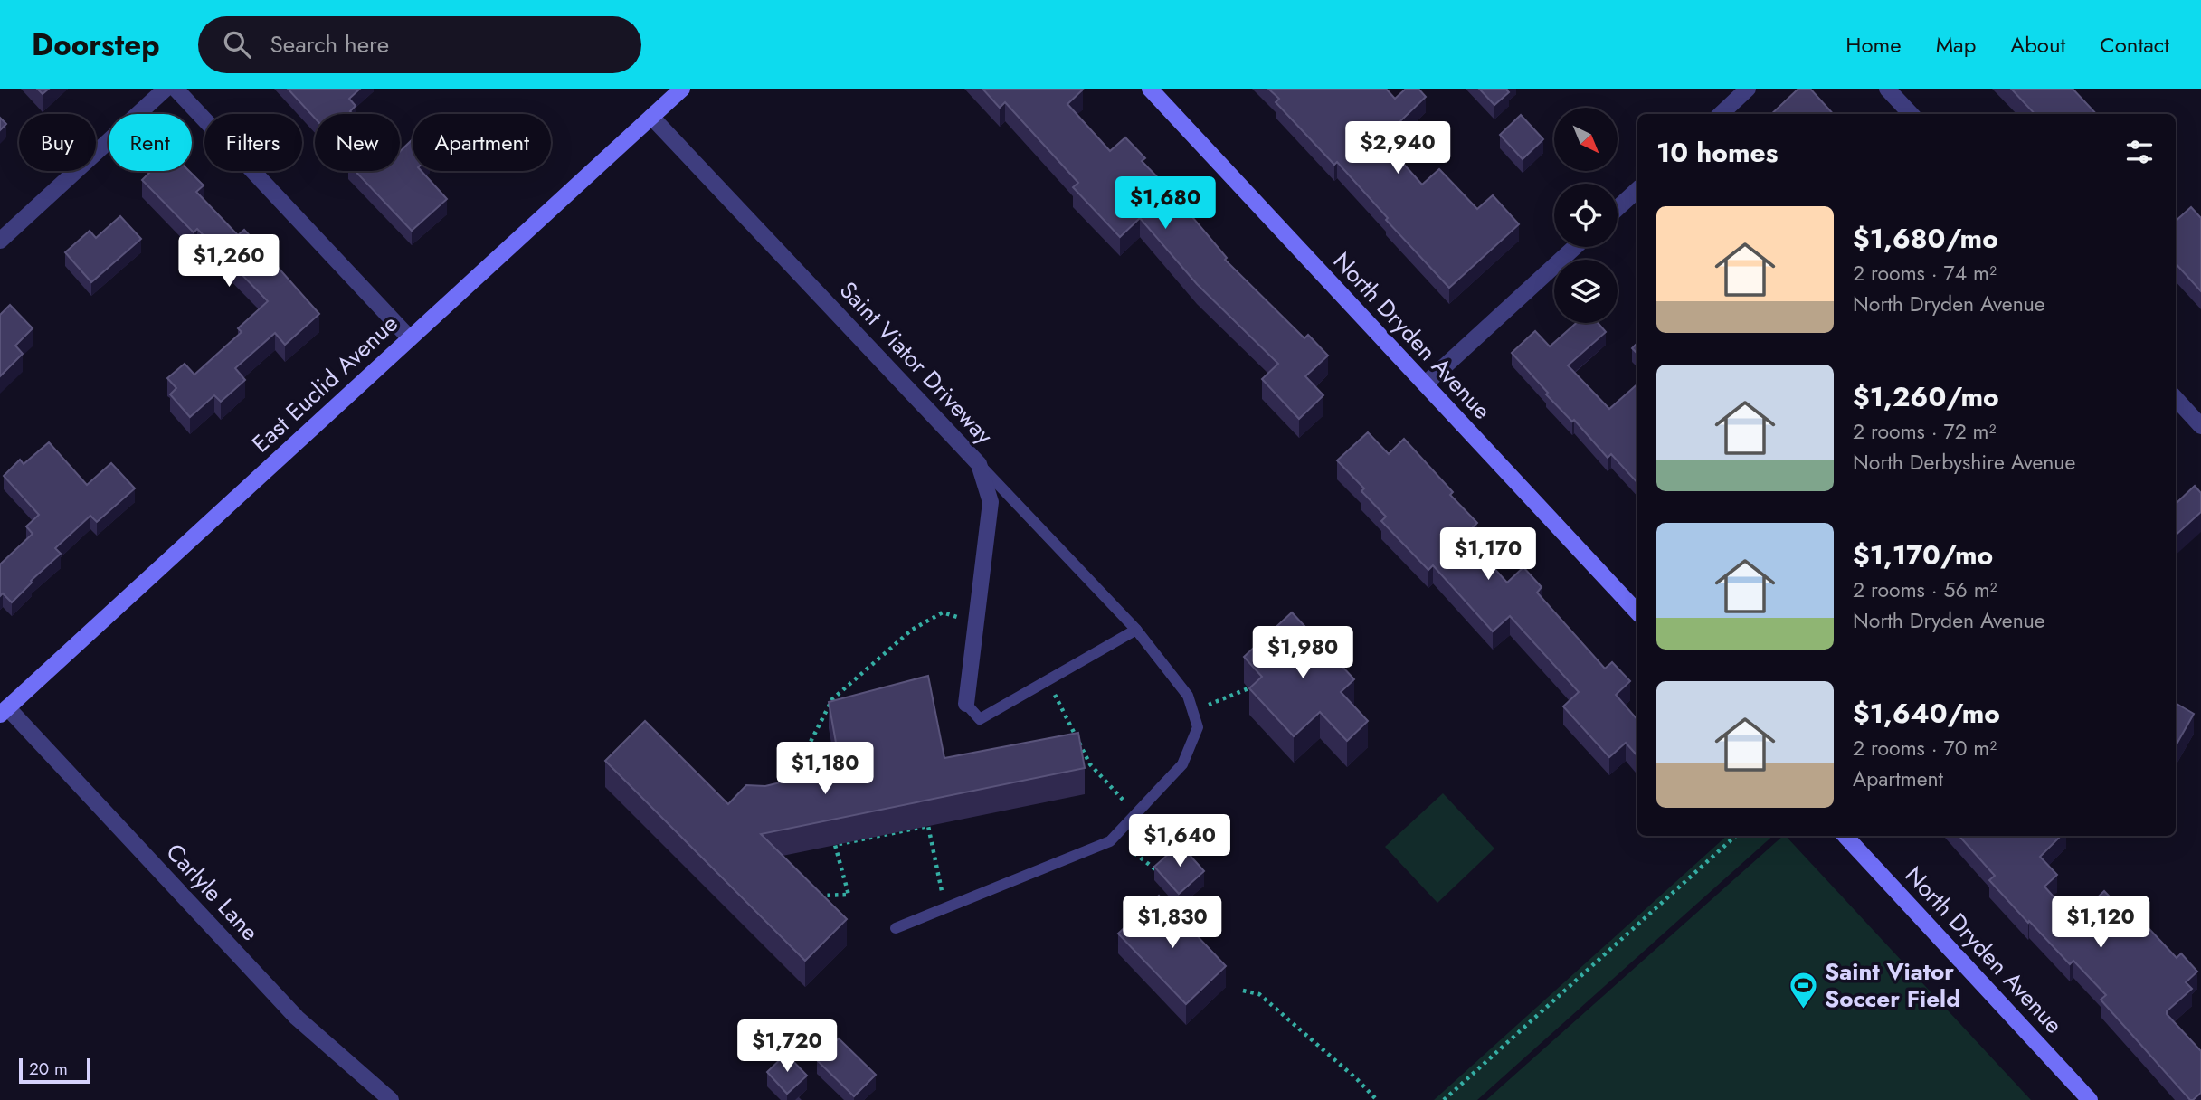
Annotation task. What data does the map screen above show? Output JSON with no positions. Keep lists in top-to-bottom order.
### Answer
{
  "streets": {
    "street": [
      "North Dryden Avenue",
      "Saint Viator Driveway",
      "East Euclid Avenue",
      "Carlyle Lane"
    ]
  },
  "crossings": [
    ["Saint Viator Driveway", "East Euclid Avenue"],
    ["East Euclid Avenue", "Carlyle Lane"]
  ],
  "places": {
    "sports": ["Saint Viator Soccer Field"]
  },
  "scale_bar": "20 m",
  "north": "bottom right",
  "page": {
    "header": "Doorstep",
    "search": "Search here",
    "nav": [
      "Home",
      "Map",
      "About",
      "Contact"
    ],
    "chip": [
      "Buy",
      "Rent",
      "Filters",
      "New",
      "Apartment"
    ],
    "heading": "10 homes",
    "price": [
      "$2,940",
      "$1,680",
      "$1,260",
      "$1,170",
      "$1,980",
      "$1,180",
      "$1,640",
      "$1,830",
      "$1,120",
      "$1,720"
    ],
    "list": [
      {
        "name": "$1,680/mo",
        "note": "2 rooms · 74 m² · North Dryden Avenue"
      },
      {
        "name": "$1,260/mo",
        "note": "2 rooms · 72 m² · North Derbyshire Avenue"
      },
      {
        "name": "$1,170/mo",
        "note": "2 rooms · 56 m² · North Dryden Avenue"
      },
      {
        "name": "$1,640/mo",
        "note": "2 rooms · 70 m² · Apartment"
      }
    ],
    "scale": "20 m"
  }
}
